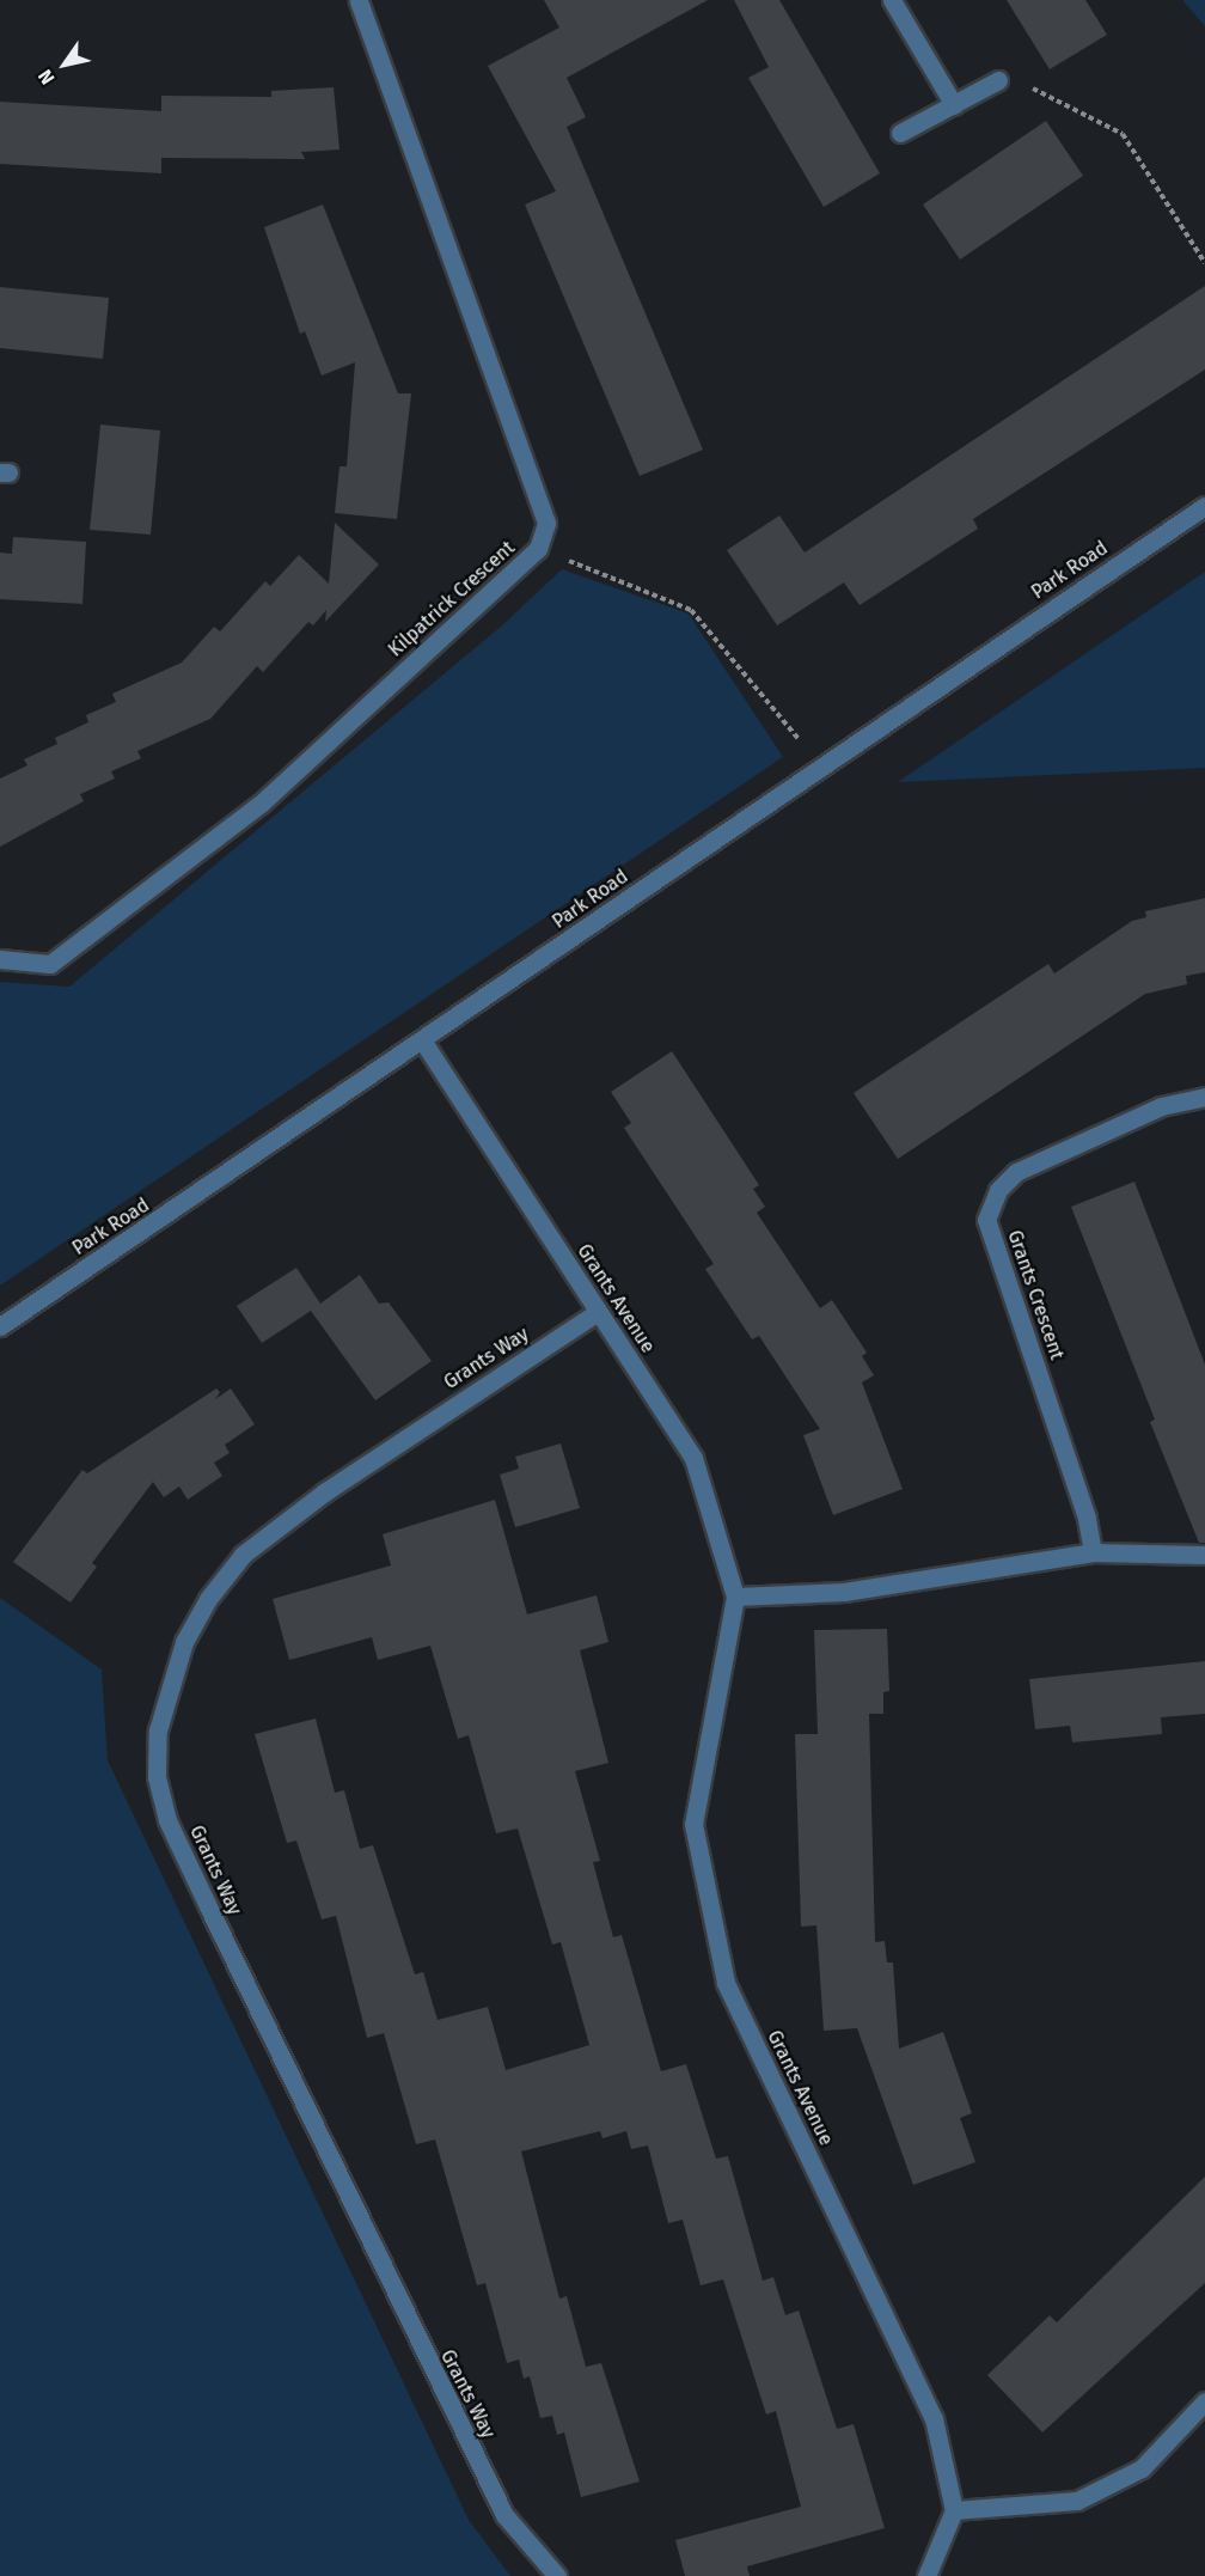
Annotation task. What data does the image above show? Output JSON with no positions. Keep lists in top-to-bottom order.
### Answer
{
  "streets": {
    "street": [
      "Park Road",
      "Kilpatrick Crescent",
      "Grants Crescent",
      "Grants Avenue",
      "Grants Way"
    ]
  },
  "crossings": [
    ["Park Road", "Grants Avenue"],
    ["Grants Avenue", "Grants Way"]
  ],
  "north": "bottom left"
}
